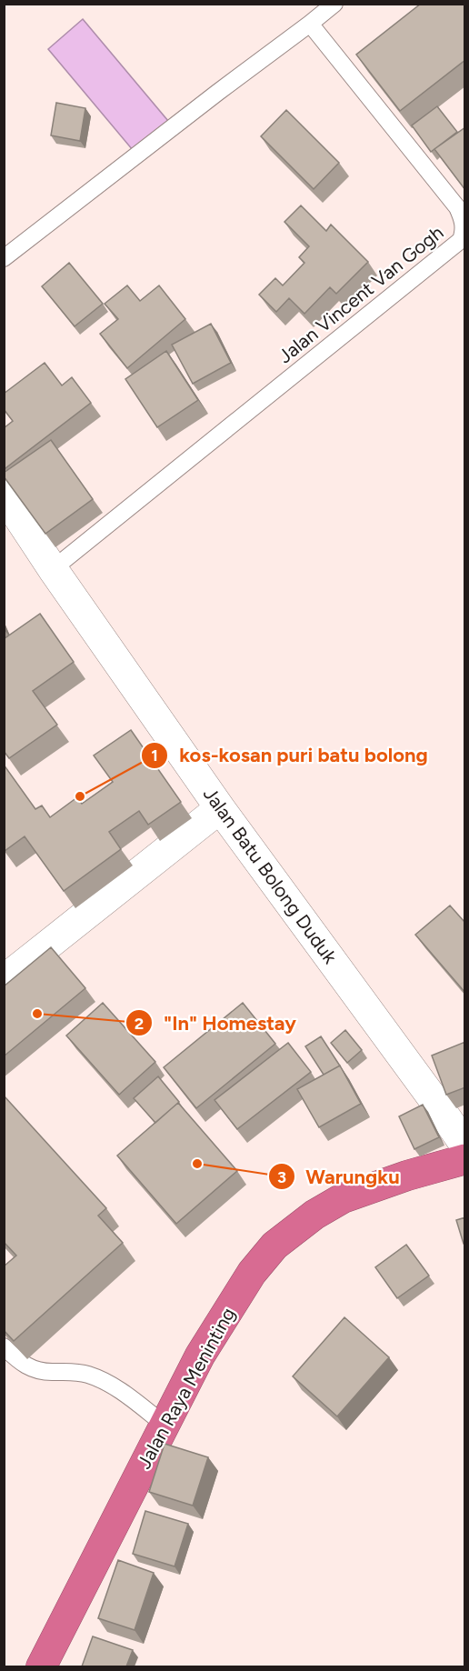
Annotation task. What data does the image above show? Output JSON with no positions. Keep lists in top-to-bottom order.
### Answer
{
  "streets": {
    "highway": ["Jalan Raya Meninting"],
    "street": ["Jalan Batu Bolong Duduk"],
    "lane": ["Jalan Vincent Van Gogh"]
  },
  "crossings": [
    ["Jalan Vincent Van Gogh", "Jalan Batu Bolong Duduk"]
  ],
  "places": ["kos-kosan puri batu bolong", "\"In\" Homestay", "Warungku"]
}
